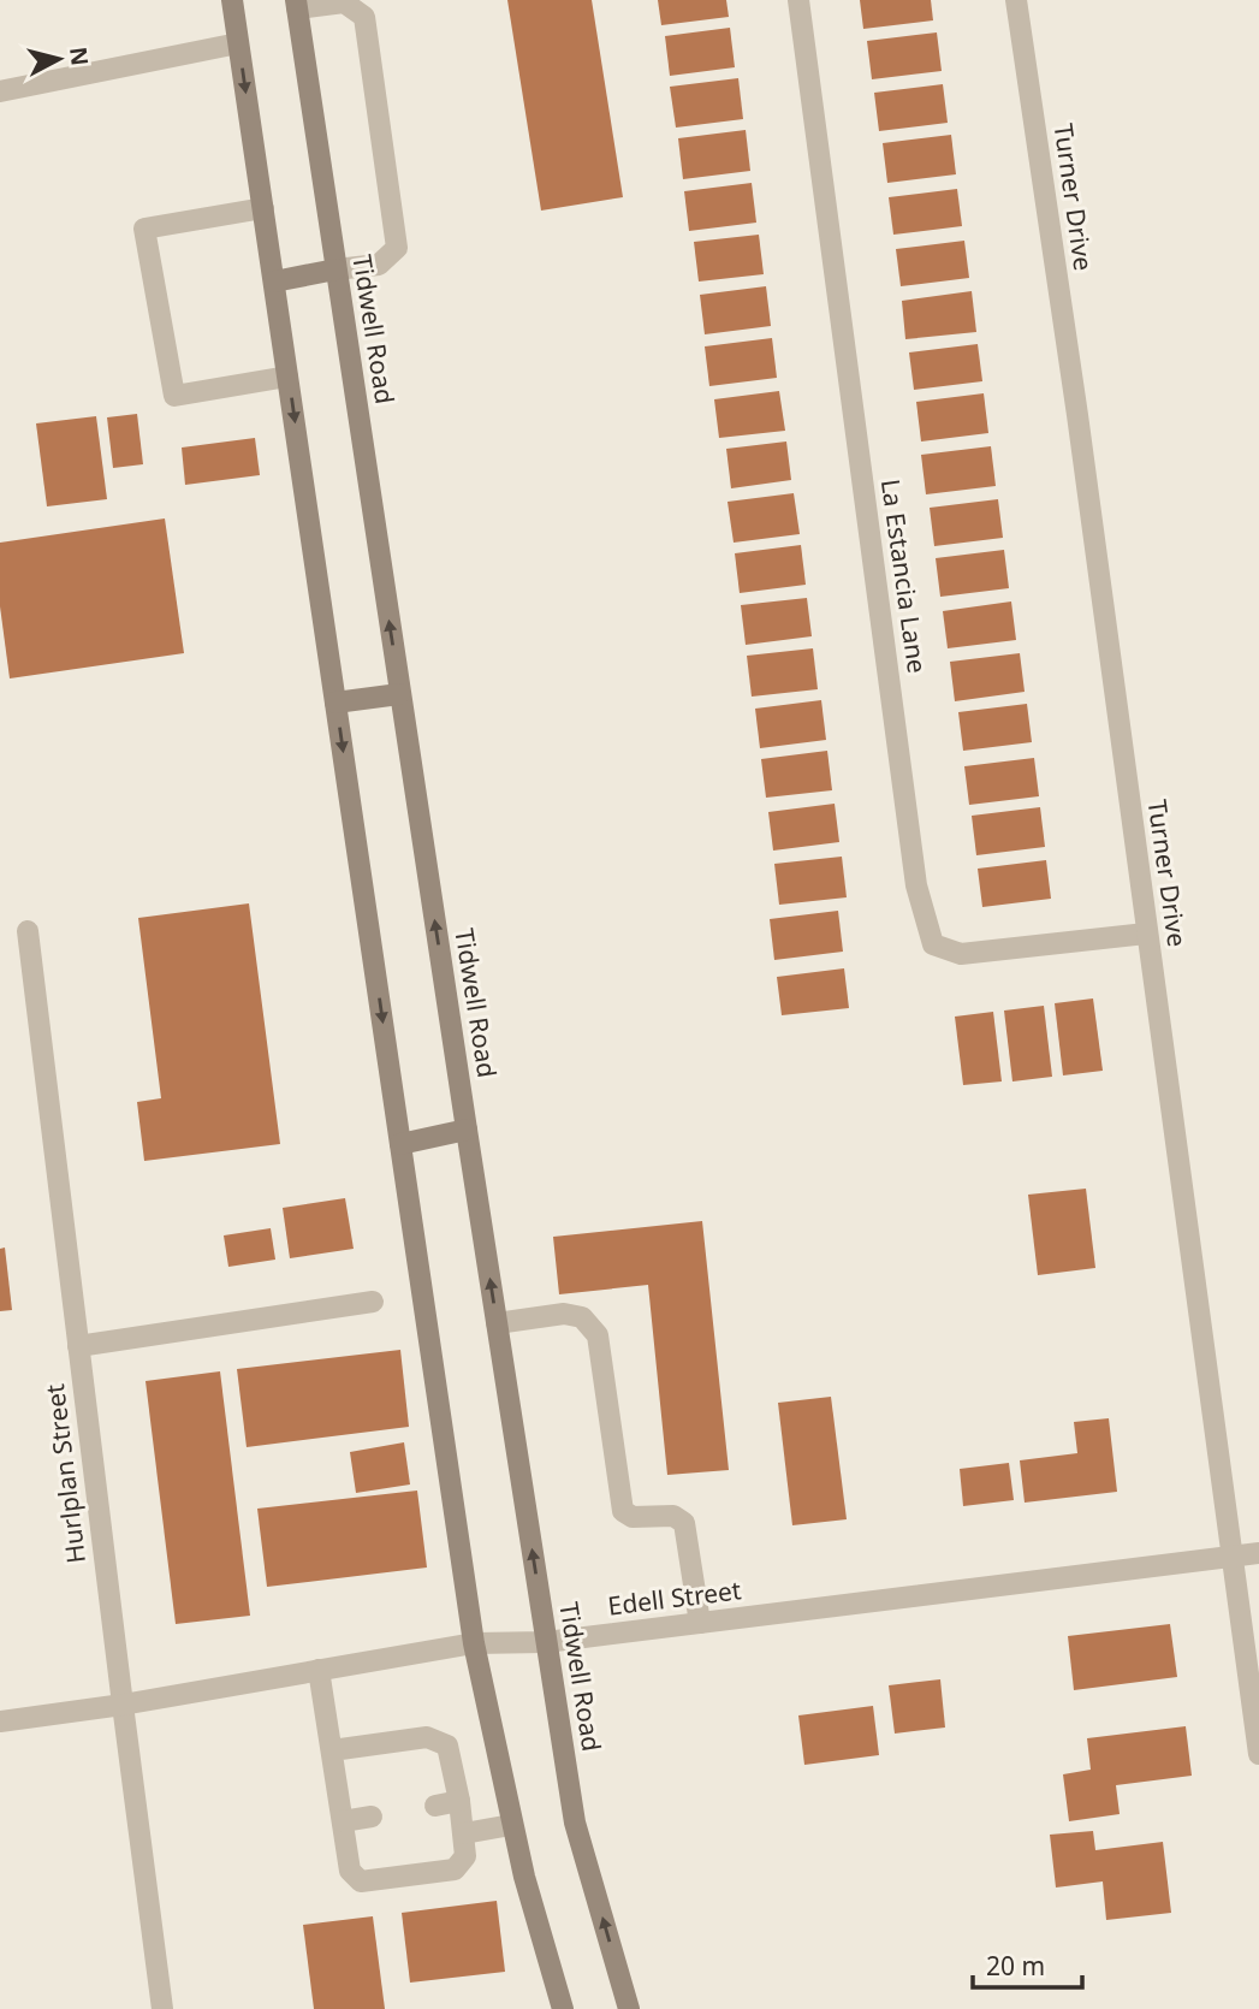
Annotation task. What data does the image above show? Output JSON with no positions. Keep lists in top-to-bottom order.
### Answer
{
  "streets": {
    "main road": ["Tidwell Road"],
    "street": [
      "Turner Drive",
      "La Estancia Lane",
      "Hurlplan Street",
      "Edell Street"
    ]
  },
  "crossings": [
    ["Turner Drive", "La Estancia Lane"],
    ["Turner Drive", "Edell Street"],
    ["Tidwell Road", "Edell Street"],
    ["Hurlplan Street", "Edell Street"]
  ],
  "scale_bar": "20 m",
  "north": "right"
}
